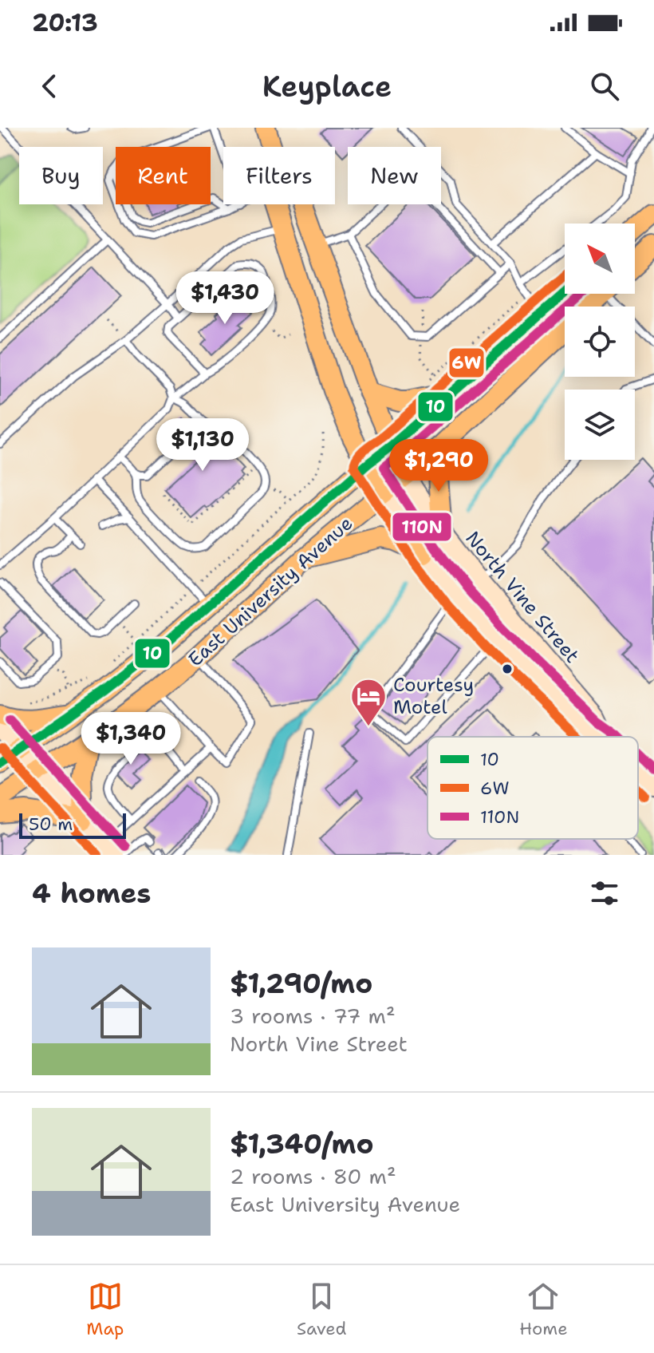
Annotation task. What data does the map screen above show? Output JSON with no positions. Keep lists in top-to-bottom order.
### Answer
{
  "streets": {
    "main road": ["East University Avenue", "North Vine Street"]
  },
  "crossings": [
    ["East University Avenue", "North Vine Street"]
  ],
  "places": {
    "hotel": ["Courtesy Motel"]
  },
  "lines": ["transit line 6W", "transit line 10", "transit line 110N"],
  "legend": ["10", "6W", "110N"],
  "scale_bar": "50 m",
  "north": "top left",
  "page": {
    "status": "20:13",
    "header": "Keyplace",
    "chip": [
      "Buy",
      "Rent",
      "Filters",
      "New"
    ],
    "price": [
      "$1,430",
      "$1,130",
      "$1,290",
      "$1,340"
    ],
    "scale": "50 m",
    "heading": "4 homes",
    "list": [
      {
        "name": "$1,290/mo",
        "note": "3 rooms · 77 m² · North Vine Street"
      },
      {
        "name": "$1,340/mo",
        "note": "2 rooms · 80 m² · East University Avenue"
      }
    ],
    "tabs": ["Map", "Saved", "Home"]
  }
}
